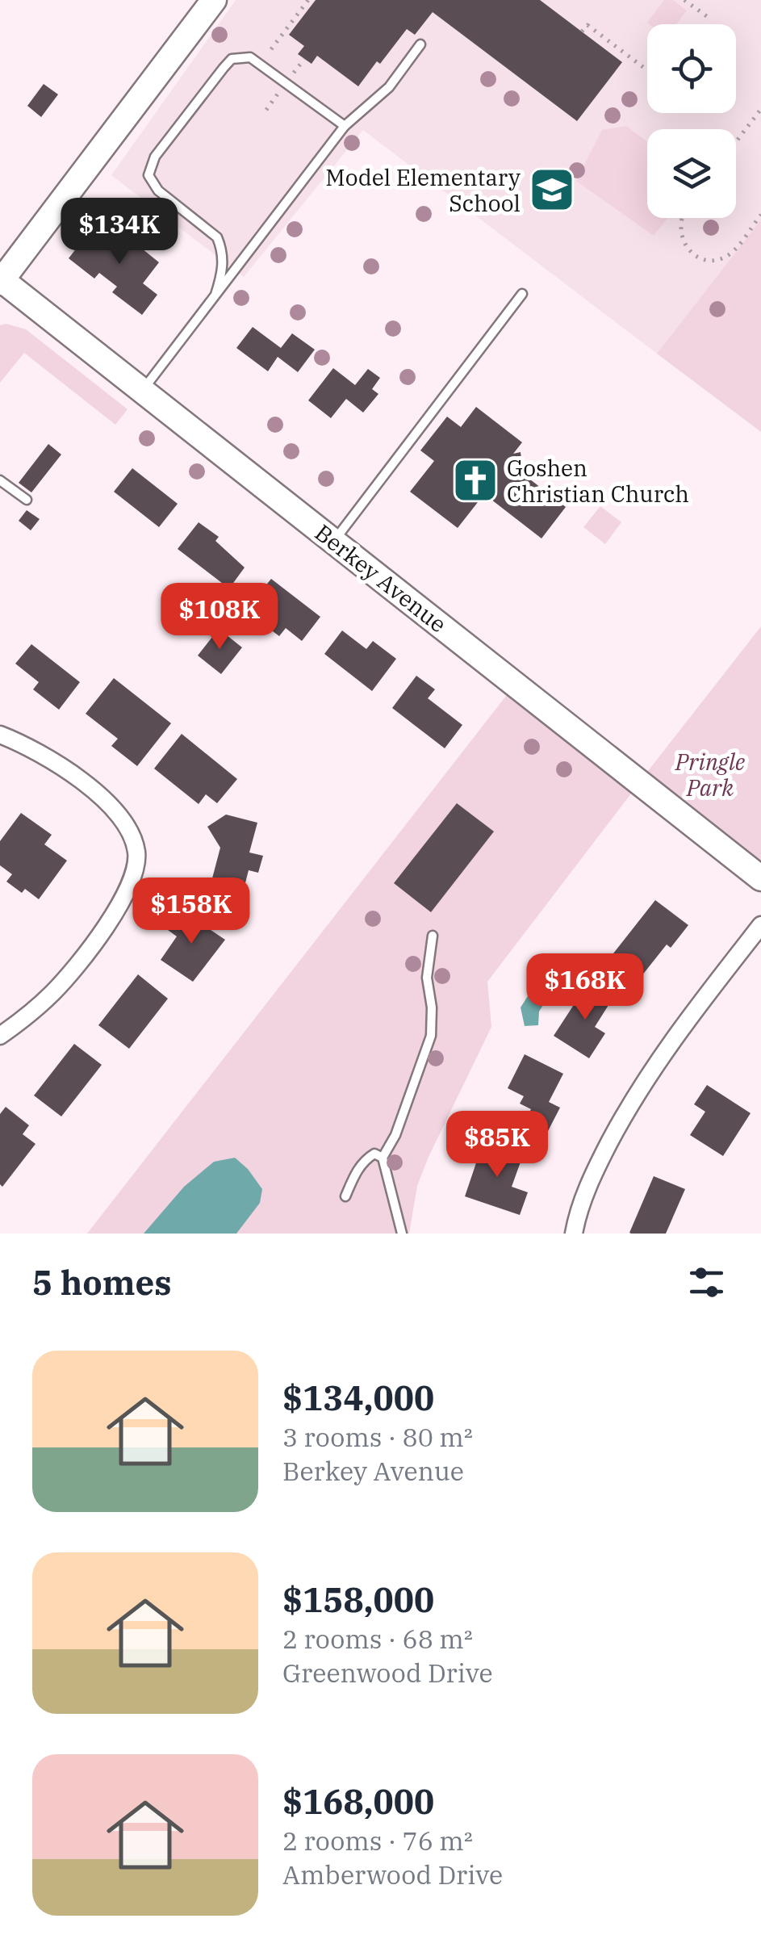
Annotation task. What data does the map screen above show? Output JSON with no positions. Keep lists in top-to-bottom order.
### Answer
{
  "streets": {
    "street": ["Berkey Avenue"]
  },
  "parks": ["Pringle Park"],
  "places": {
    "school or university": ["Model Elementary School"],
    "church": ["Goshen Christian Church"]
  },
  "page": {
    "price": [
      "$134K",
      "$108K",
      "$158K",
      "$168K",
      "$85K"
    ],
    "heading": "5 homes",
    "list": [
      {
        "name": "$134,000",
        "note": "3 rooms · 80 m² · Berkey Avenue"
      },
      {
        "name": "$158,000",
        "note": "2 rooms · 68 m² · Greenwood Drive"
      },
      {
        "name": "$168,000",
        "note": "2 rooms · 76 m² · Amberwood Drive"
      }
    ]
  }
}
